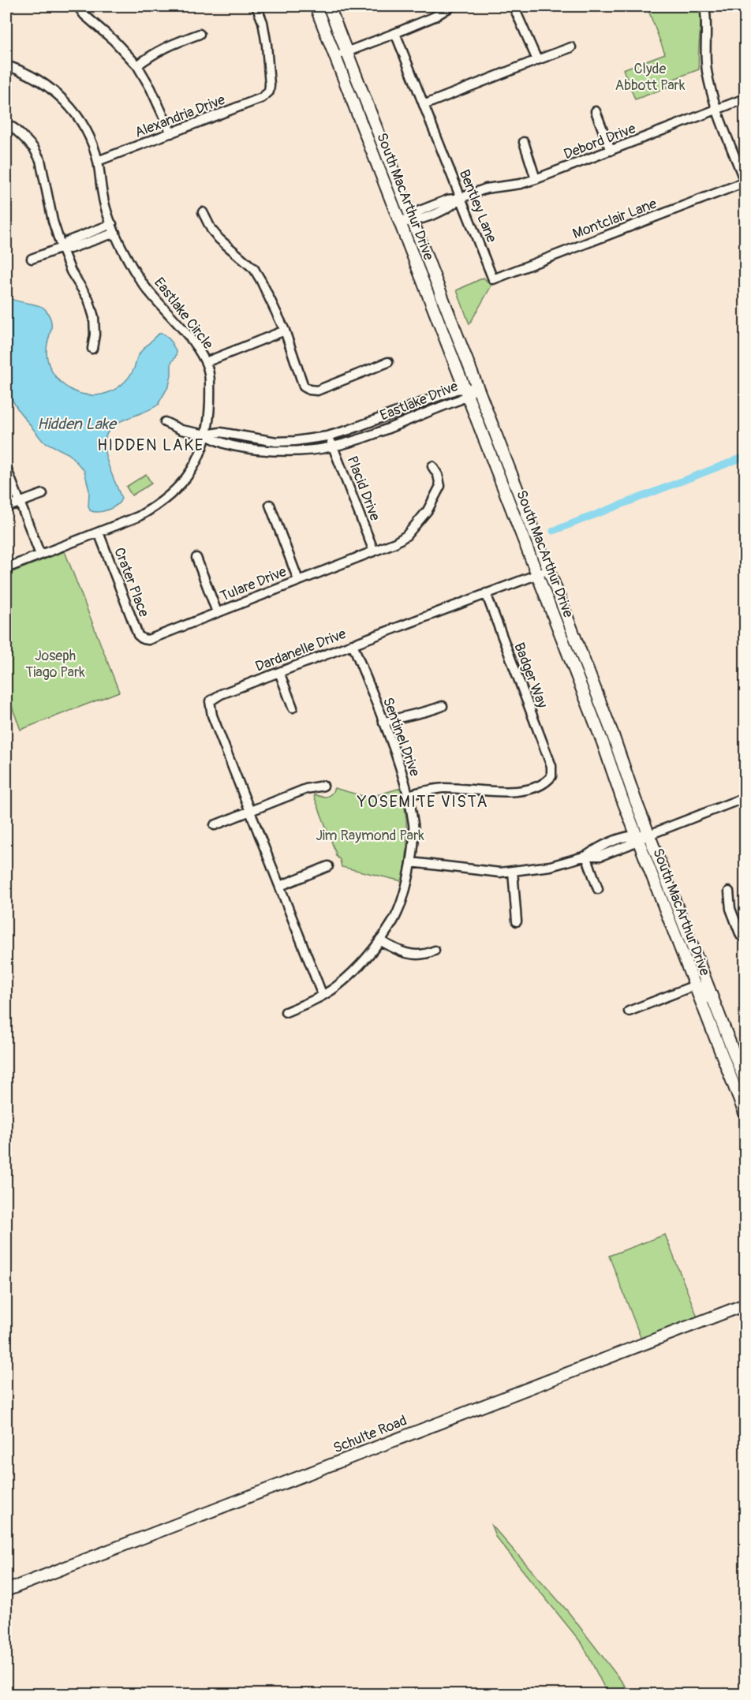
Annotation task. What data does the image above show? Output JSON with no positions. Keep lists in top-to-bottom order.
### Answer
{
  "streets": {
    "main road": ["South MacArthur Drive", "Schulte Road"],
    "street": [
      "Alexandria Drive",
      "Debord Drive",
      "Bentley Lane",
      "Montclair Lane",
      "Eastlake Circle",
      "Eastlake Drive",
      "Placid Drive",
      "Crater Place",
      "Tulare Drive",
      "Dardanelle Drive",
      "Badger Way",
      "Sentinel Drive"
    ]
  },
  "crossings": [
    ["Alexandria Drive", "Eastlake Circle"],
    ["Debord Drive", "South MacArthur Drive"],
    ["Debord Drive", "Bentley Lane"],
    ["South MacArthur Drive", "Eastlake Drive"],
    ["South MacArthur Drive", "Dardanelle Drive"],
    ["Bentley Lane", "Montclair Lane"],
    ["Eastlake Circle", "Eastlake Drive"],
    ["Eastlake Circle", "Crater Place"],
    ["Eastlake Drive", "Placid Drive"],
    ["Placid Drive", "Tulare Drive"],
    ["Crater Place", "Tulare Drive"],
    ["Dardanelle Drive", "Badger Way"],
    ["Dardanelle Drive", "Sentinel Drive"],
    ["Badger Way", "Sentinel Drive"]
  ],
  "districts": ["HIDDEN LAKE", "YOSEMITE VISTA"],
  "water": ["Hidden Lake"],
  "parks": ["Clyde Abbott Park", "Joseph Tiago Park", "Jim Raymond Park"]
}
